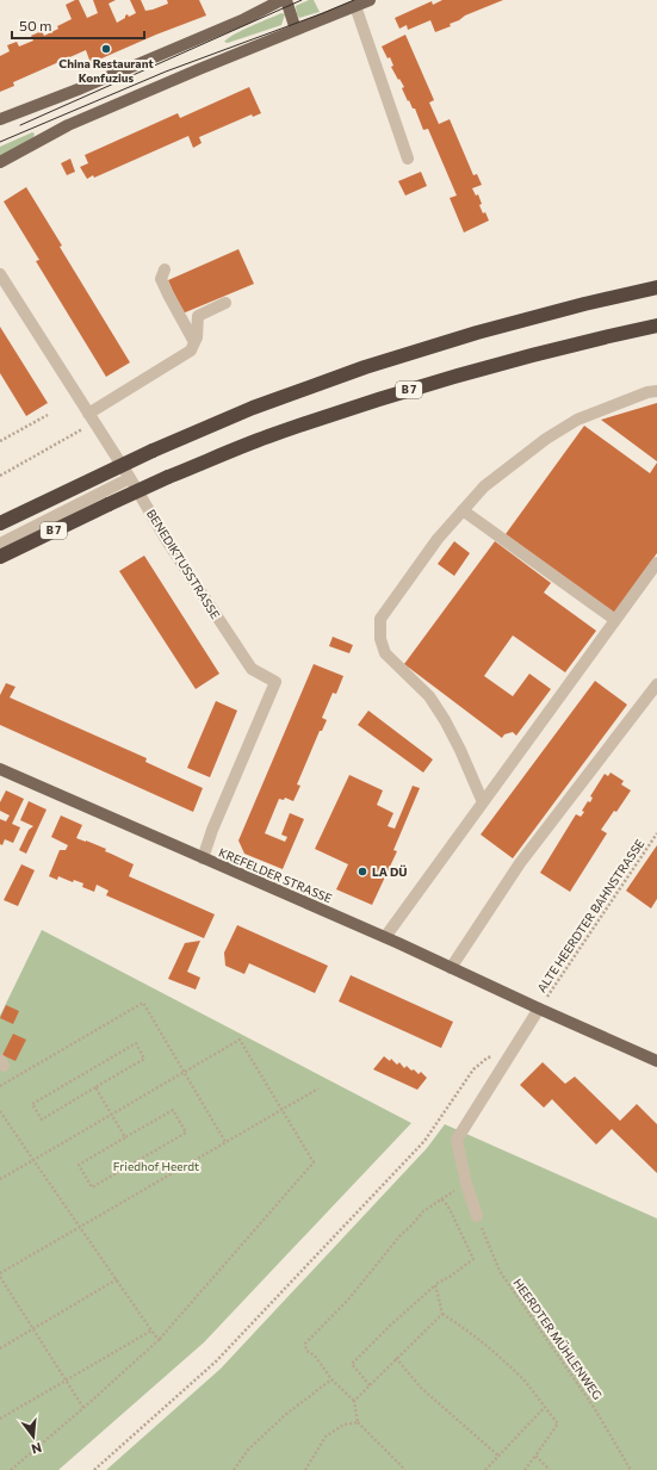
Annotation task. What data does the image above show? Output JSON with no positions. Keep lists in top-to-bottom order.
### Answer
{
  "streets": {
    "highway": ["B 7"],
    "main road": ["KREFELDER STRASSE"],
    "street": ["BENEDIKTUSSTRASSE"],
    "path": ["ALTE HEERDTER BAHNSTRASSE", "HEERDTER MÜHLENWEG"]
  },
  "crossings": [
    ["BENEDIKTUSSTRASSE", "KREFELDER STRASSE"],
    ["KREFELDER STRASSE", "ALTE HEERDTER BAHNSTRASSE"]
  ],
  "parks": ["Friedhof Heerdt"],
  "places": ["China Restaurant Konfuzius", "LA DÜ"],
  "scale_bar": "50 m",
  "north": "bottom"
}
